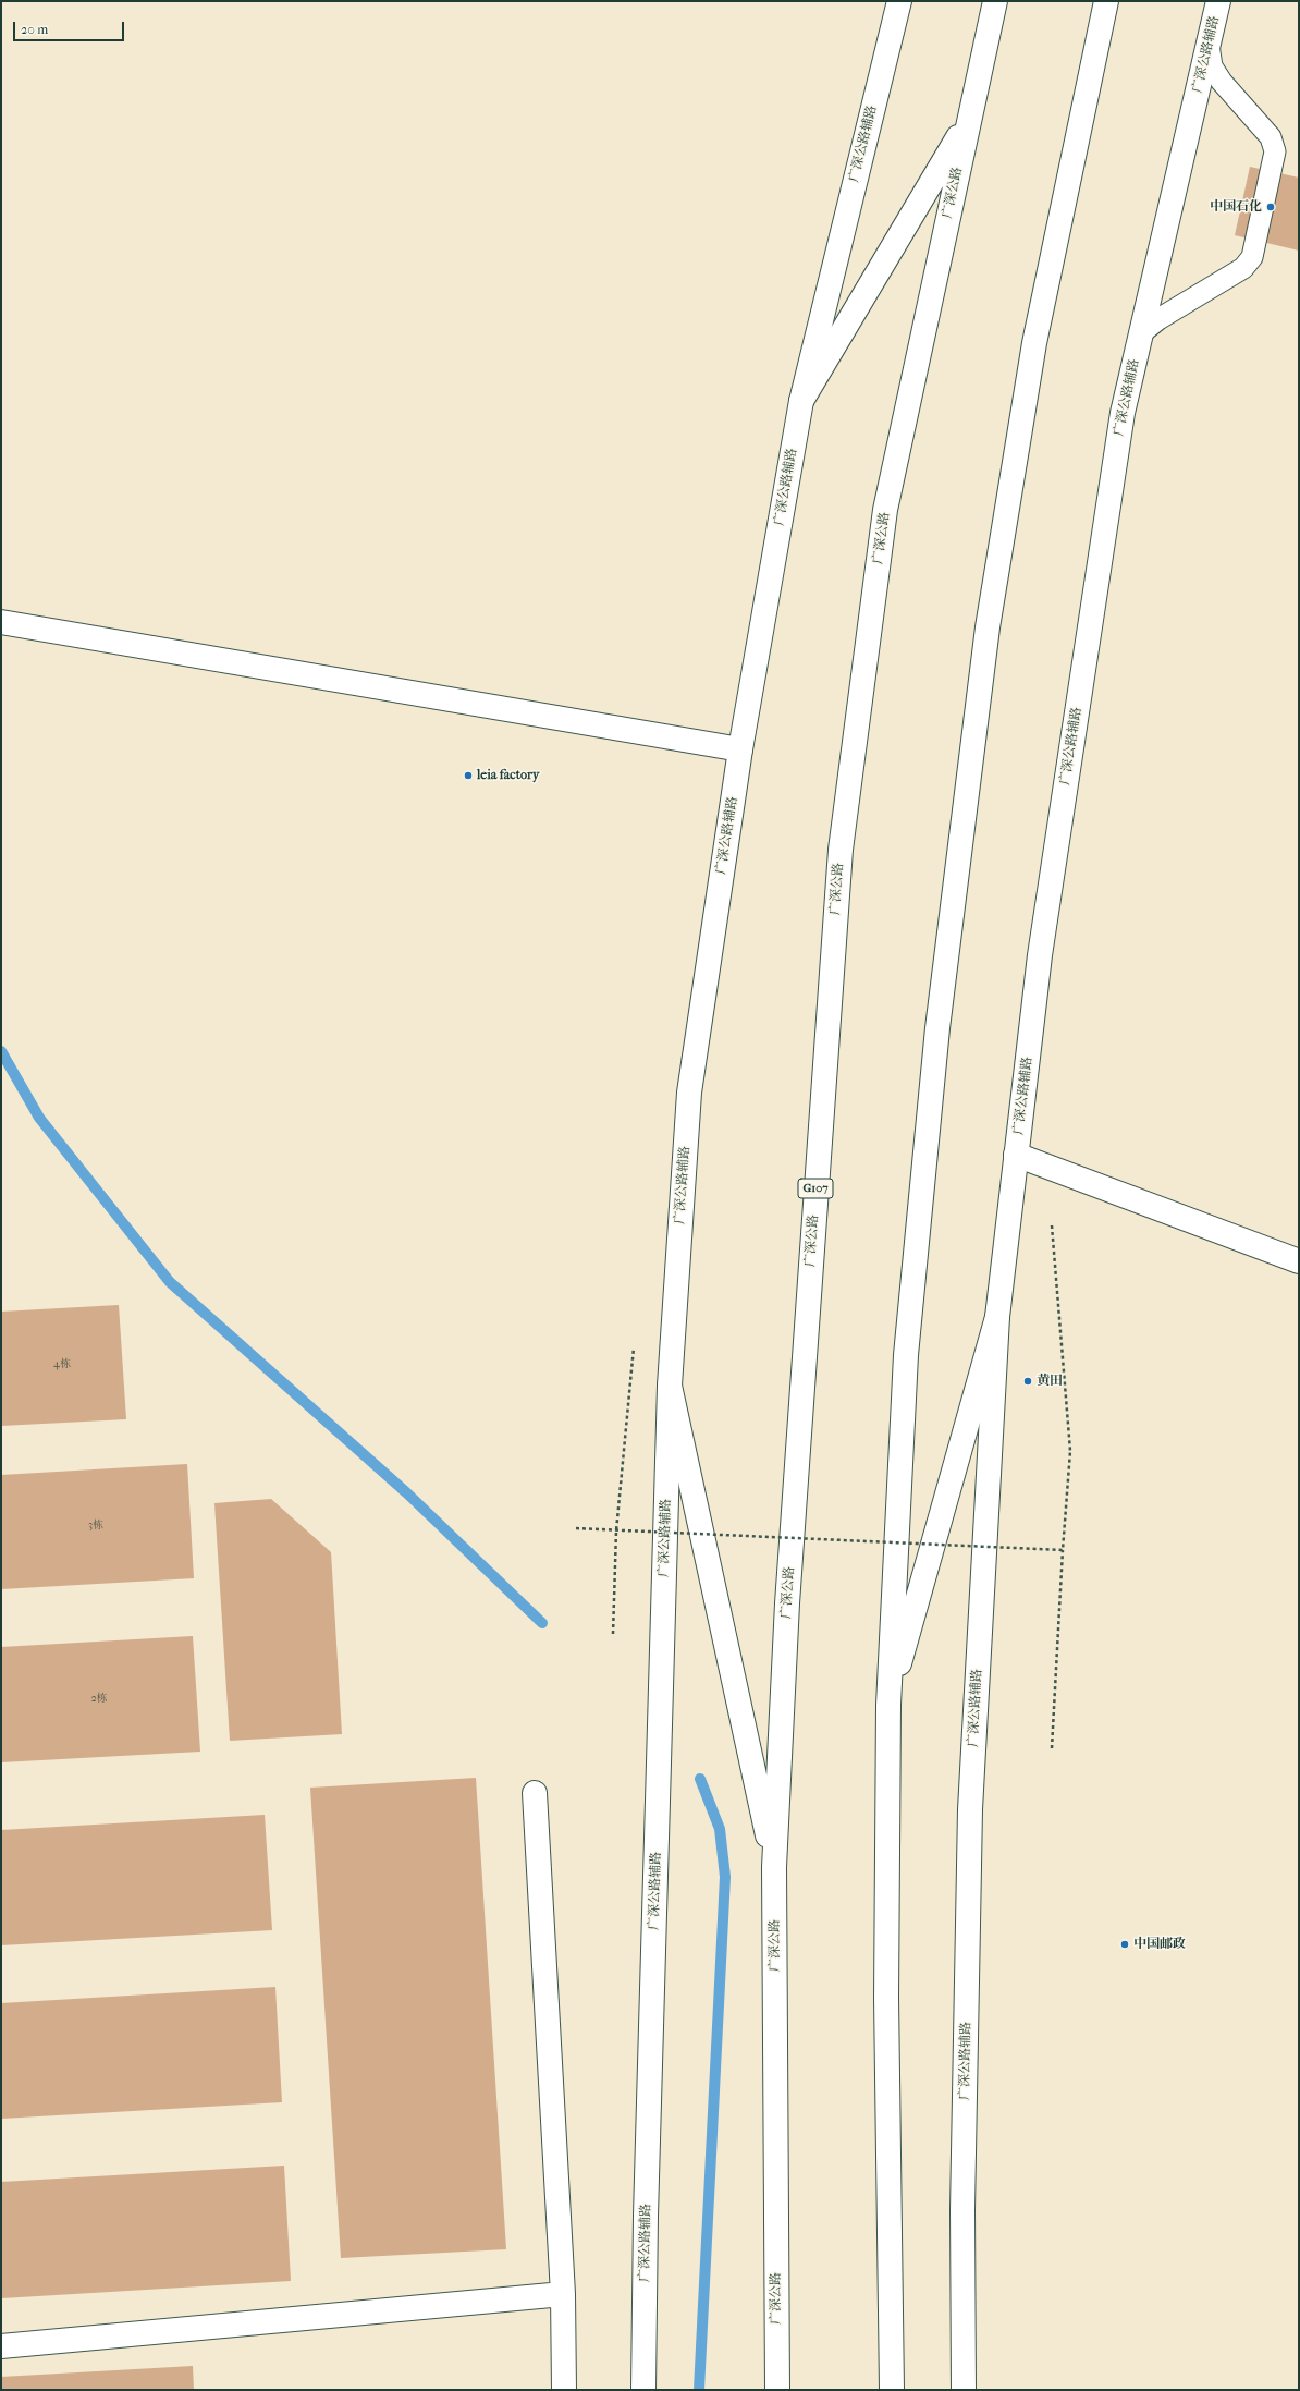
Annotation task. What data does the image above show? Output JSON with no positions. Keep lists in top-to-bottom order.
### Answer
{
  "streets": {
    "main road": ["广深公路辅路", "广深公路", "G107"]
  },
  "places": [
    "中国石化",
    "leia factory",
    "黄田",
    "中国邮政"
  ],
  "house_numbers": ["4栋", "3栋", "2栋"],
  "scale_bar": "20 m"
}
